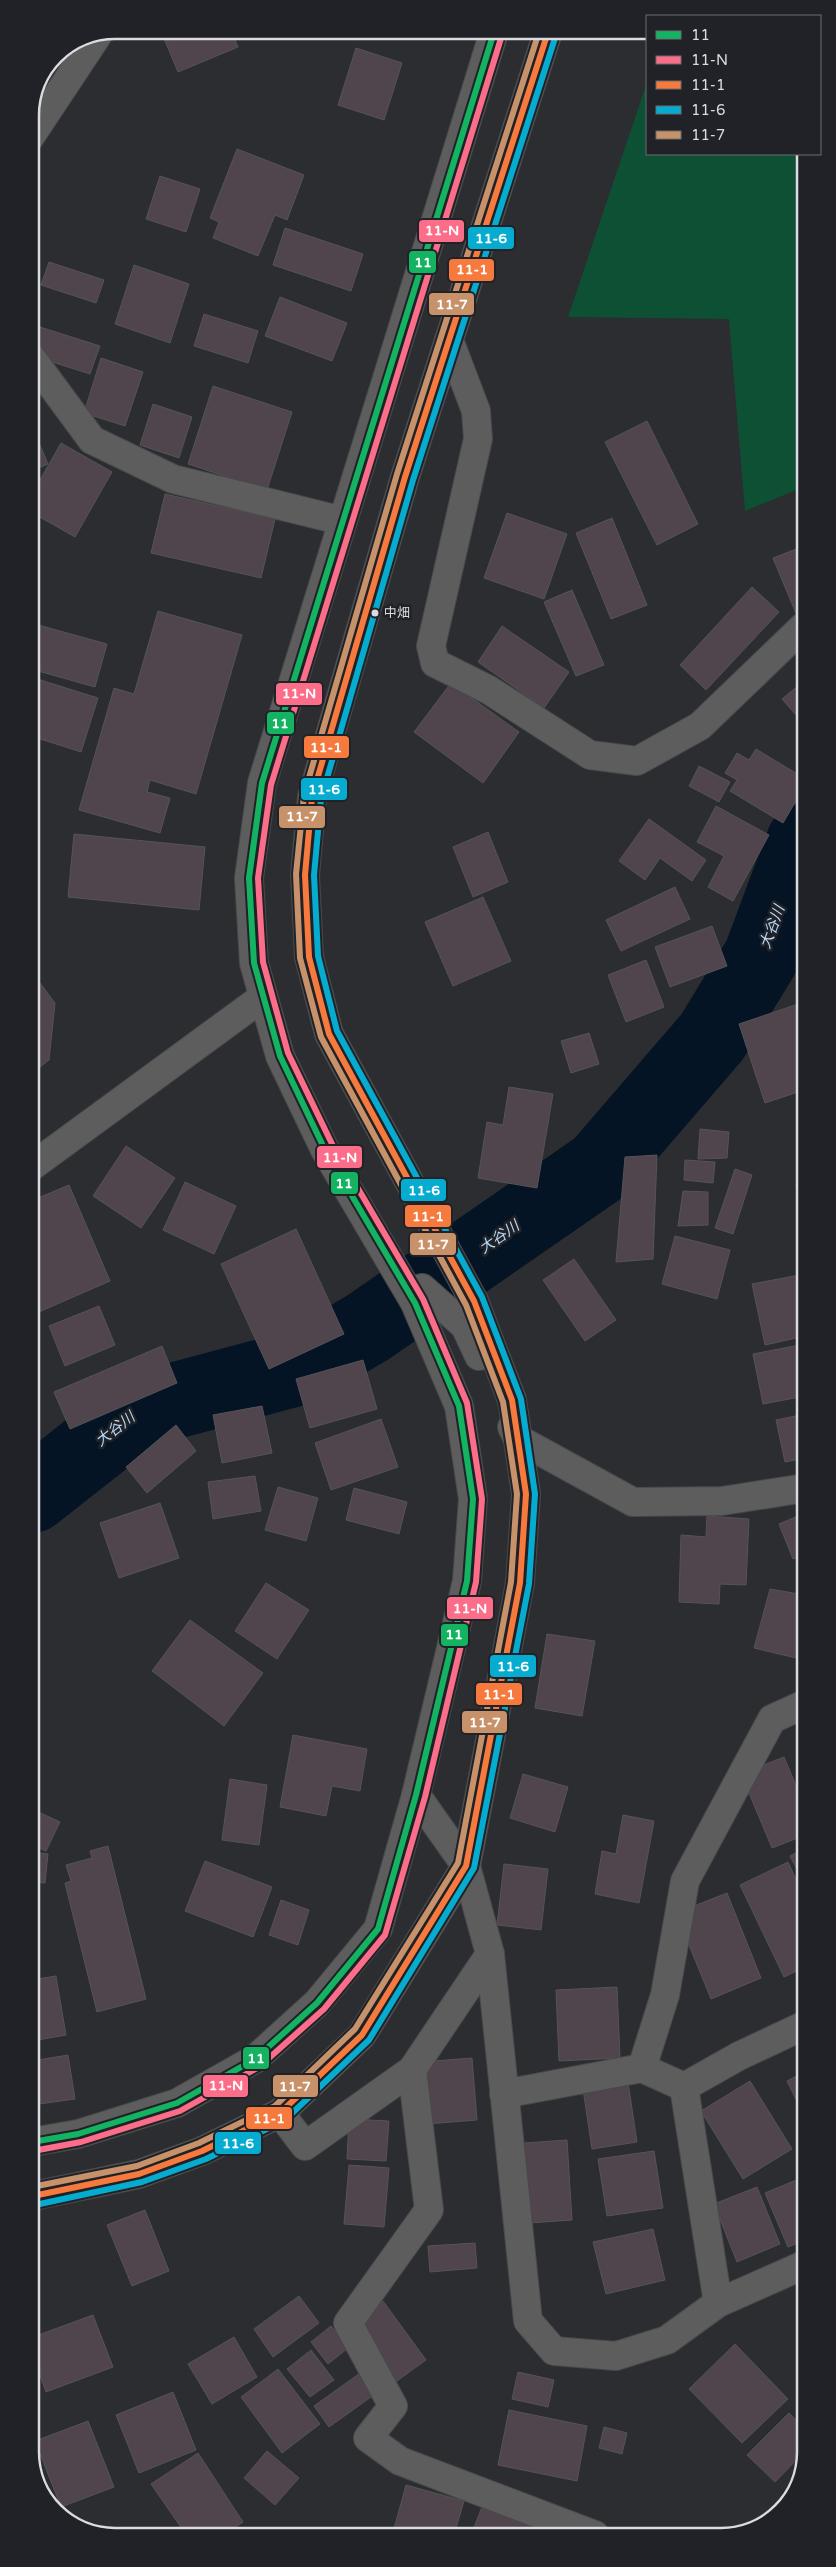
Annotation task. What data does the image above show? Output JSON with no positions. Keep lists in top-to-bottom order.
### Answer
{
  "water": ["大谷川"],
  "places": ["中畑"],
  "lines": [
    "transit line 11",
    "transit line 11-N",
    "transit line 11-1",
    "transit line 11-6",
    "transit line 11-7"
  ],
  "legend": [
    "11",
    "11-N",
    "11-1",
    "11-6",
    "11-7"
  ]
}
